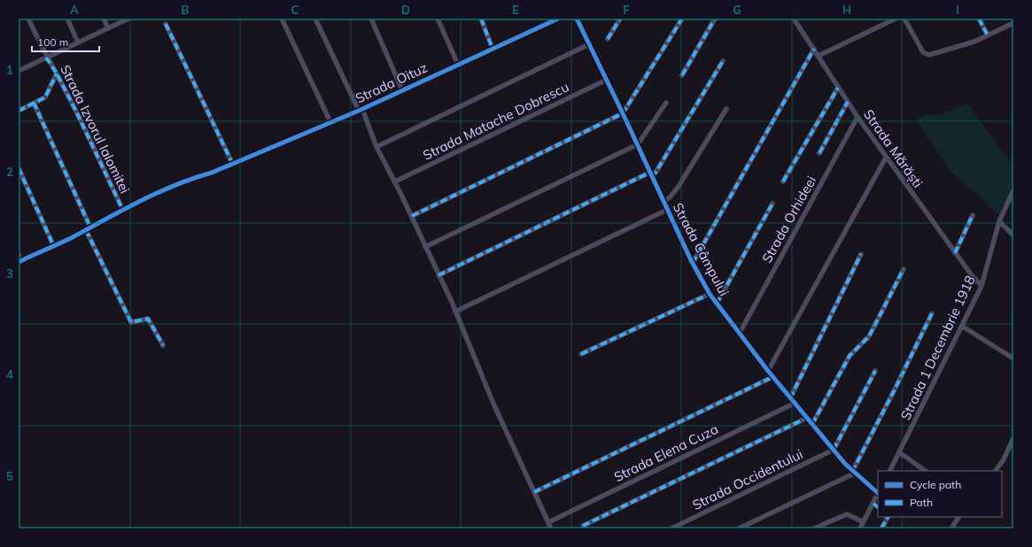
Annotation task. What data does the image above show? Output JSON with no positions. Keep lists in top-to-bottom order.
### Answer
{
  "streets": {
    "street": [
      "Strada Oituz",
      "Strada Matache Dobrescu",
      "Strada Izvorul Ialomitei",
      "Strada Mărăști",
      "Strada Orhideei",
      "Strada Câmpului",
      "Strada 1 Decembrie 1918",
      "Strada Elena Cuza",
      "Strada Occidentului"
    ]
  },
  "crossings": [
    ["Strada Oituz", "Strada Izvorul Ialomitei"],
    ["Strada Matache Dobrescu", "Strada Câmpului"],
    ["Strada Mărăști", "Strada Orhideei"],
    ["Strada Mărăști", "Strada 1 Decembrie 1918"],
    ["Strada Orhideei", "Strada Câmpului"],
    ["Strada Câmpului", "Strada Elena Cuza"],
    ["Strada Câmpului", "Strada Occidentului"]
  ],
  "legend": ["Cycle path", "Path"],
  "scale_bar": "100 m",
  "grid": {
    "columns": [
      "A",
      "B",
      "C",
      "D",
      "E",
      "F",
      "G",
      "H",
      "I"
    ],
    "rows": [
      "1",
      "2",
      "3",
      "4",
      "5"
    ]
  }
}
